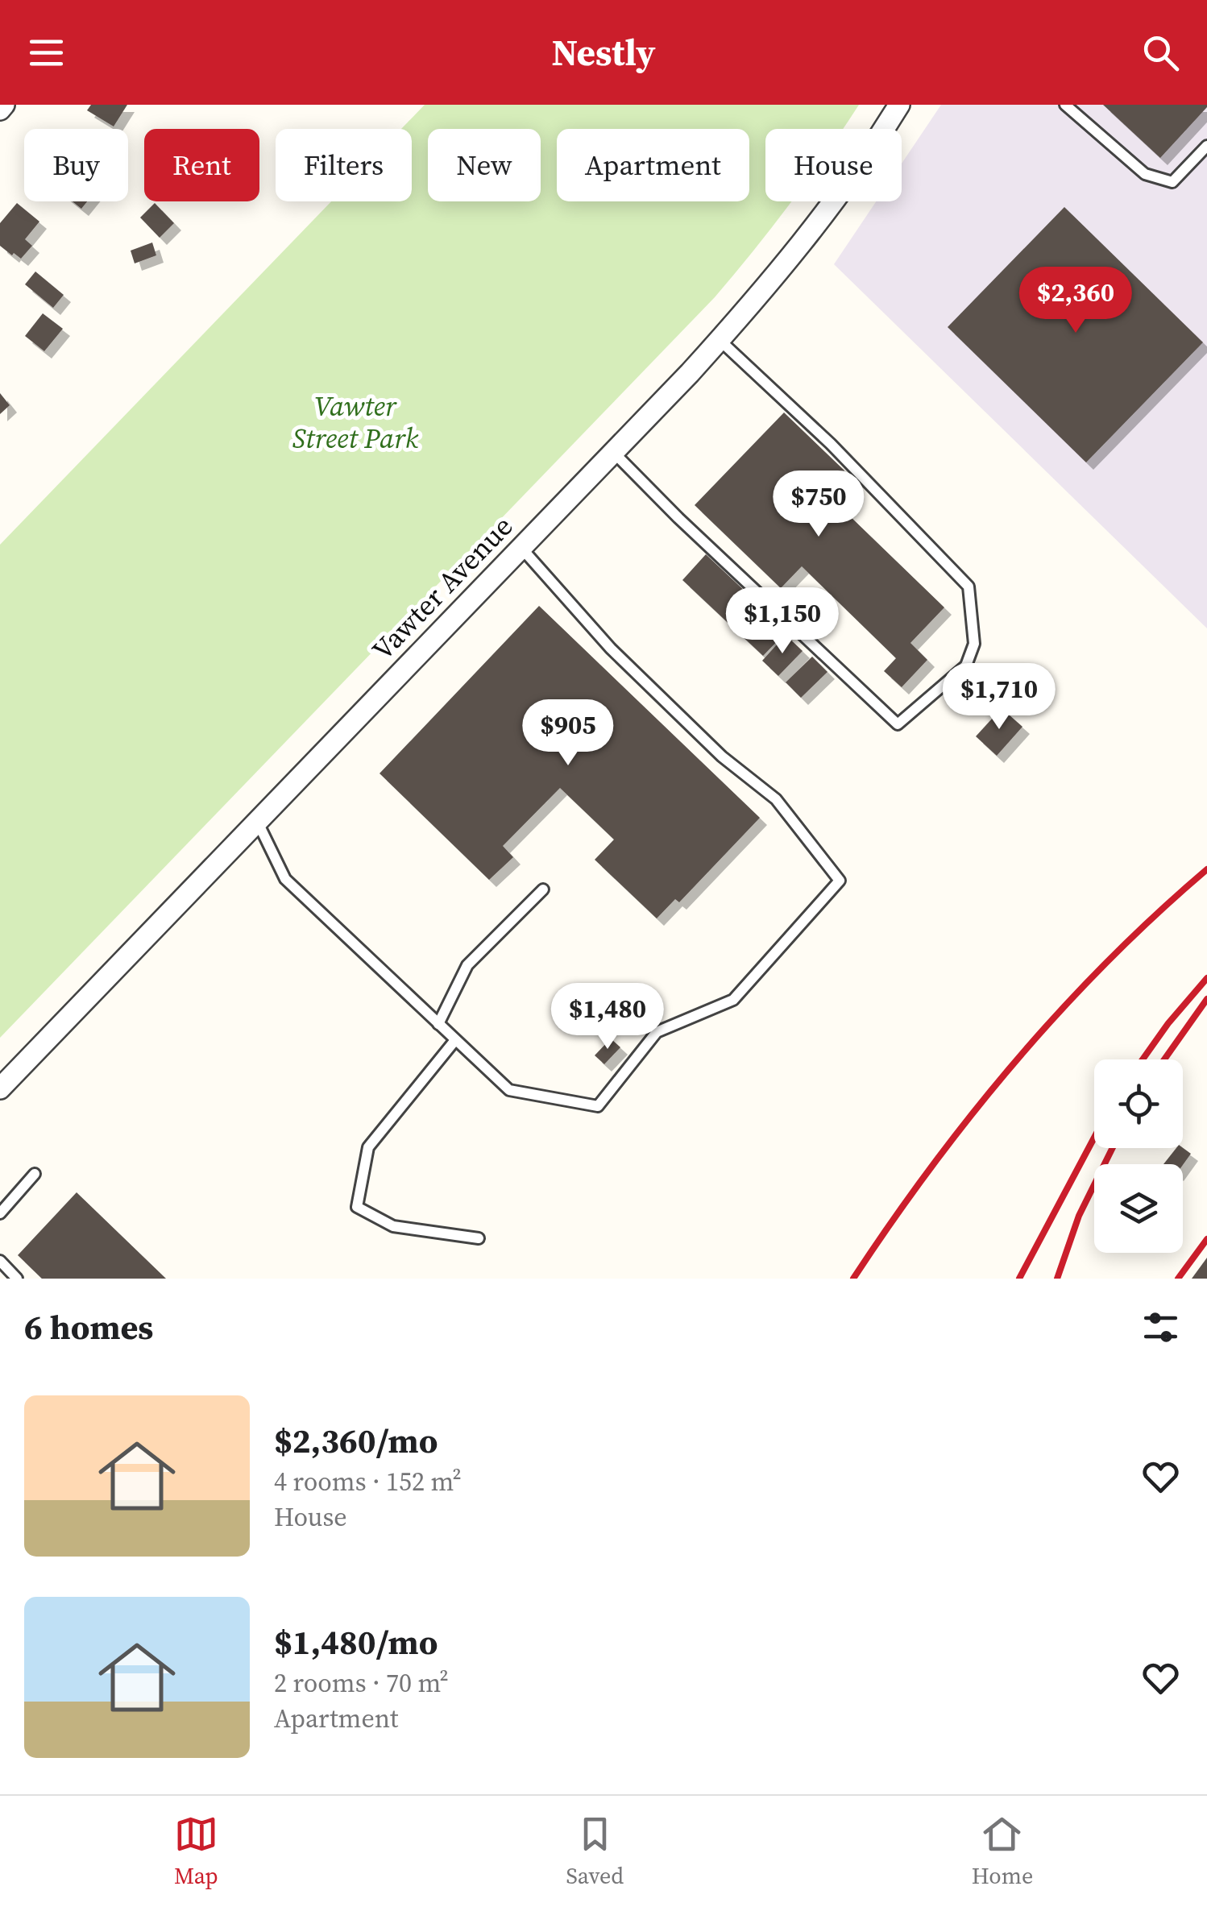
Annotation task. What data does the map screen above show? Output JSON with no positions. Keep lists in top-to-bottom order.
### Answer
{
  "streets": {
    "street": ["Vawter Avenue"]
  },
  "parks": ["Vawter Street Park"],
  "page": {
    "header": "Nestly",
    "chip": [
      "Buy",
      "Rent",
      "Filters",
      "New",
      "Apartment",
      "House"
    ],
    "price": [
      "$2,360",
      "$750",
      "$1,150",
      "$1,710",
      "$905",
      "$1,480"
    ],
    "heading": "6 homes",
    "list": [
      {
        "name": "$2,360/mo",
        "note": "4 rooms · 152 m² · House"
      },
      {
        "name": "$1,480/mo",
        "note": "2 rooms · 70 m² · Apartment"
      }
    ],
    "tabs": ["Map", "Saved", "Home"]
  }
}
